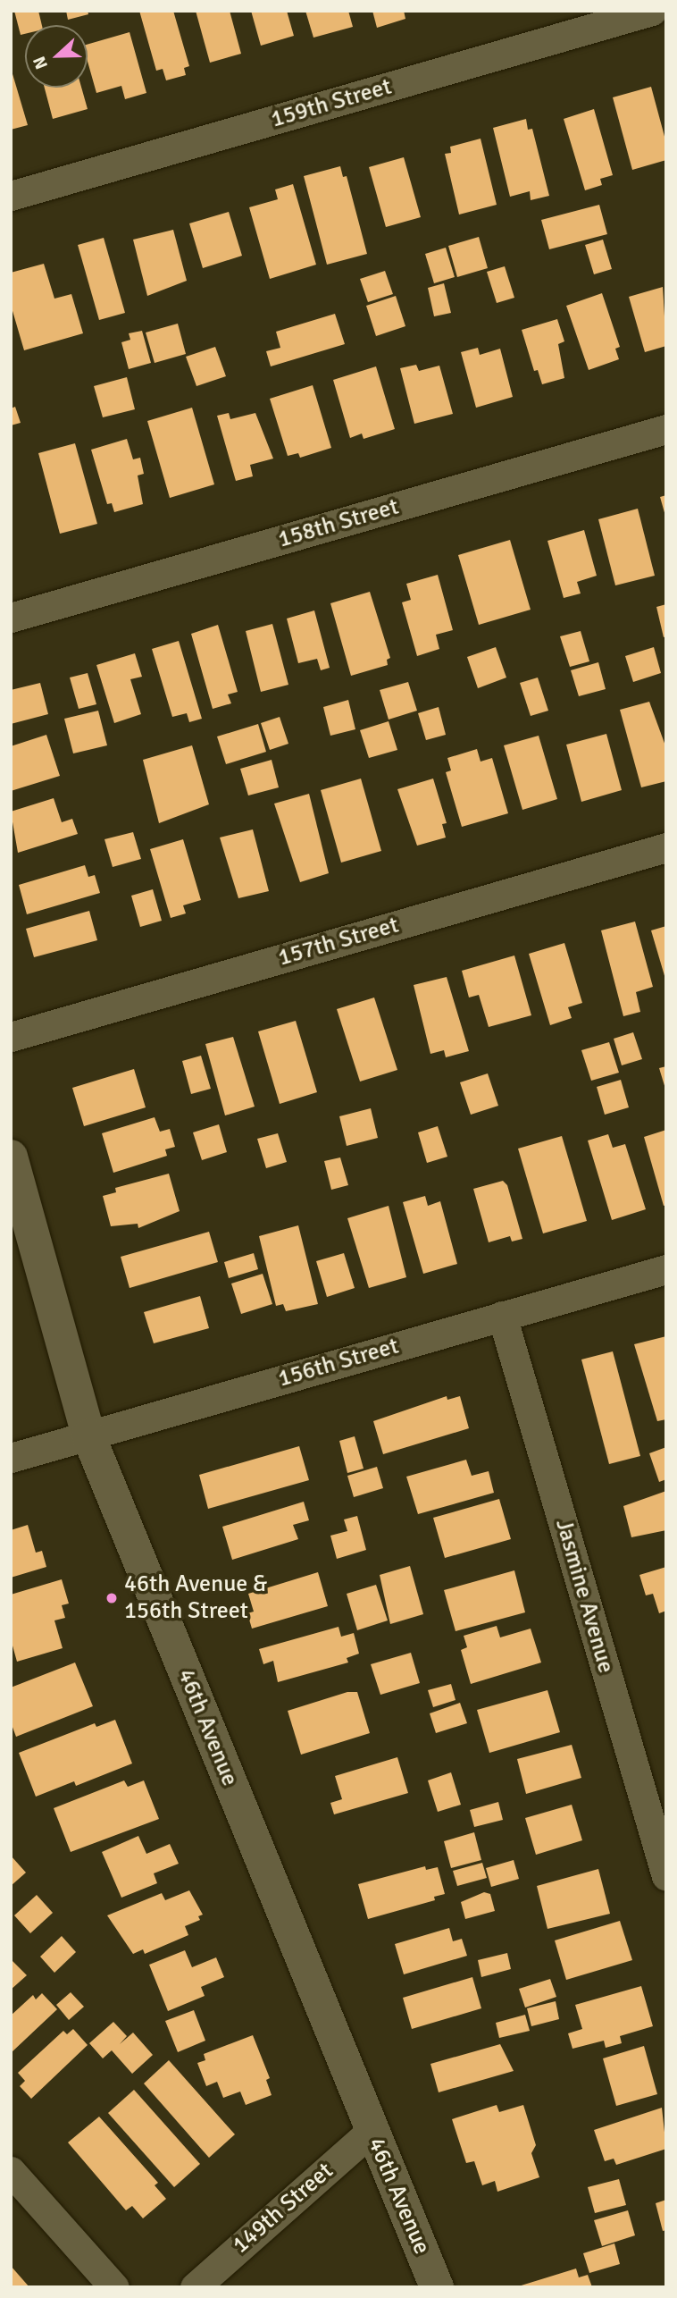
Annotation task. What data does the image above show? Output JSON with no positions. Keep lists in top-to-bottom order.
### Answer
{
  "streets": {
    "street": [
      "159th Street",
      "158th Street",
      "157th Street",
      "156th Street",
      "Jasmine Avenue",
      "46th Avenue",
      "149th Street"
    ]
  },
  "crossings": [
    ["156th Street", "Jasmine Avenue"],
    ["156th Street", "46th Avenue"],
    ["46th Avenue", "149th Street"]
  ],
  "places": ["46th Avenue & 156th Street"],
  "north": "left"
}
